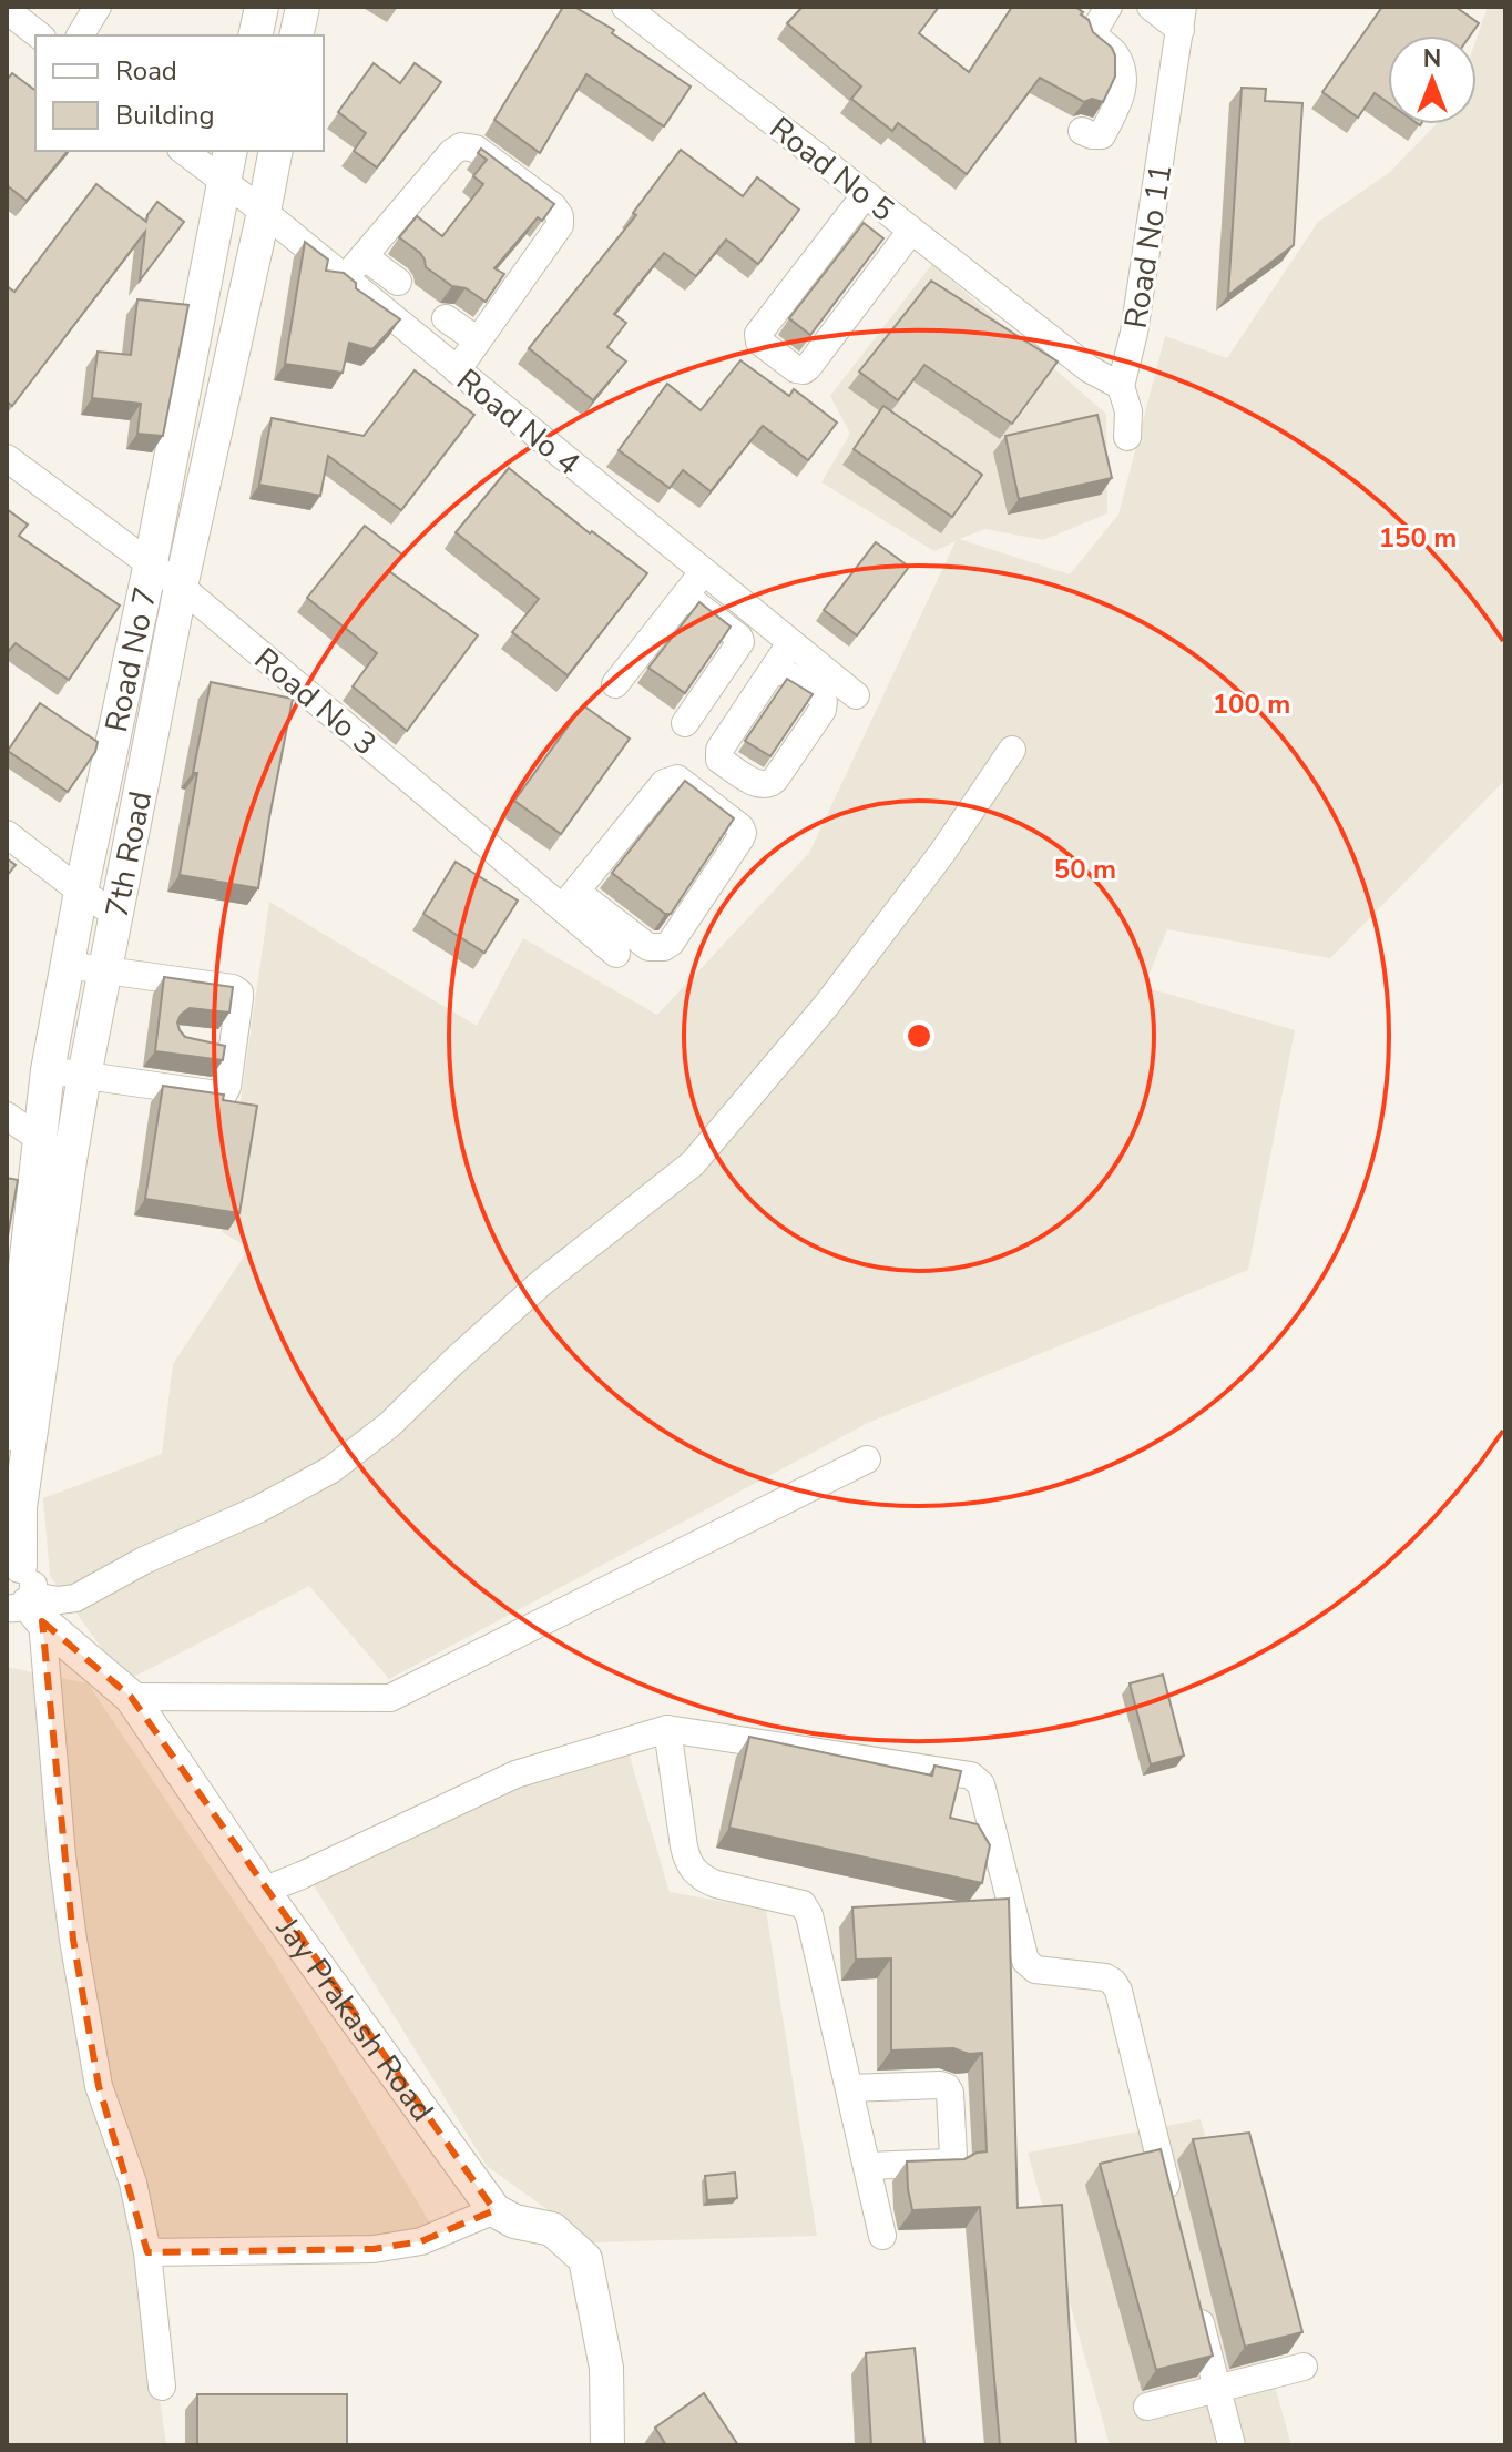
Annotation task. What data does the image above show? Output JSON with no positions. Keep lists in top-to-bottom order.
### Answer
{
  "streets": {
    "street": [
      "Road No 5",
      "Road No 11",
      "Road No 4",
      "Road No 7",
      "Road No 3",
      "7th Road",
      "Jay Prakash Road"
    ]
  },
  "crossings": [
    ["Road No 5", "Road No 11"],
    ["Road No 4", "Road No 7"],
    ["Road No 4", "7th Road"],
    ["Road No 7", "Road No 3"],
    ["Road No 3", "7th Road"],
    ["7th Road", "Jay Prakash Road"]
  ],
  "legend": ["Road", "Building"],
  "north": "top",
  "rings": ["150 m", "100 m", "50 m"]
}
